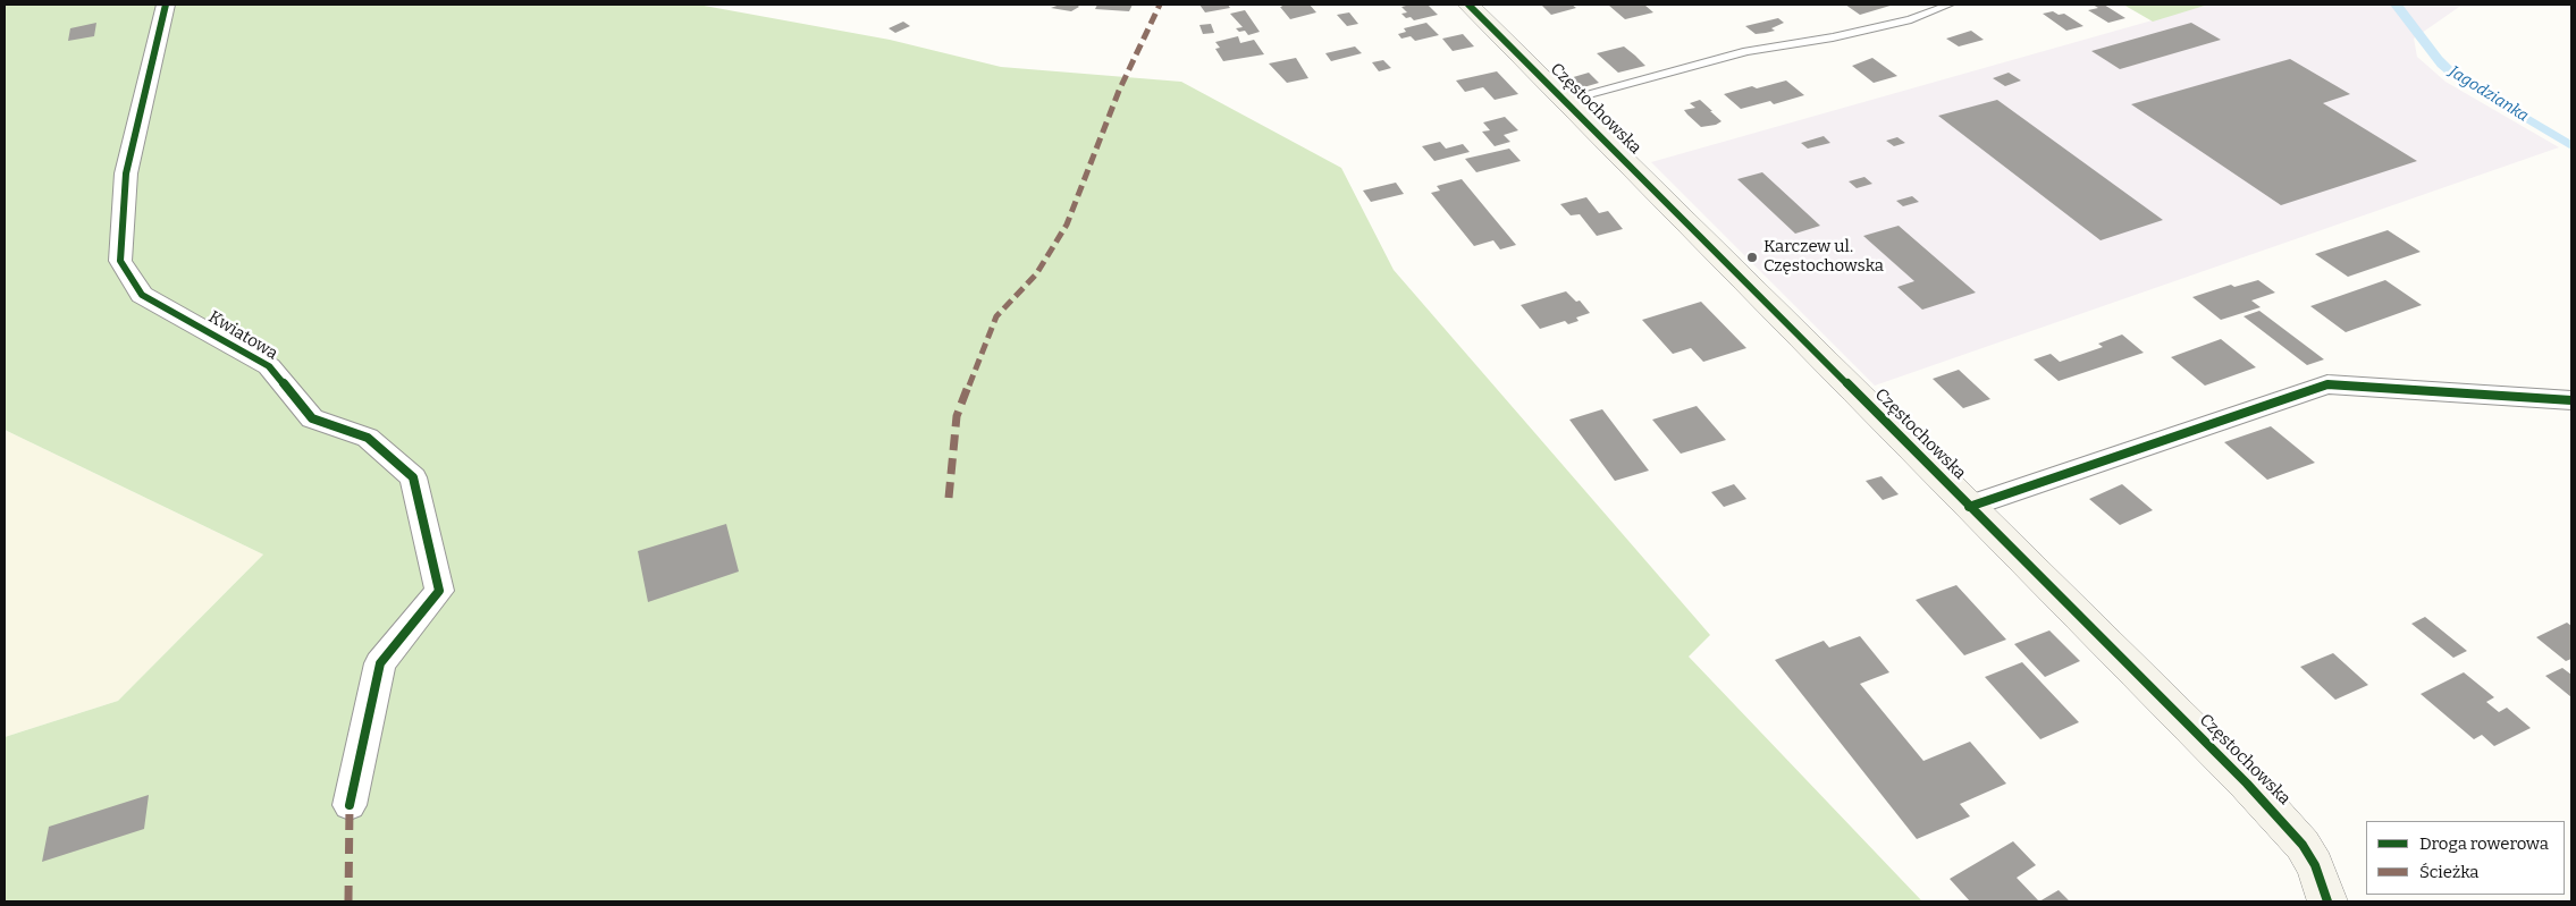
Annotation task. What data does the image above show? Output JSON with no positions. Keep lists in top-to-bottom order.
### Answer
{
  "streets": {
    "main road": ["Częstochowska"],
    "street": ["Kwiatowa"]
  },
  "water": ["Jagodzianka"],
  "places": ["Karczew ul. Częstochowska"],
  "legend": ["Droga rowerowa", "Ścieżka"]
}
